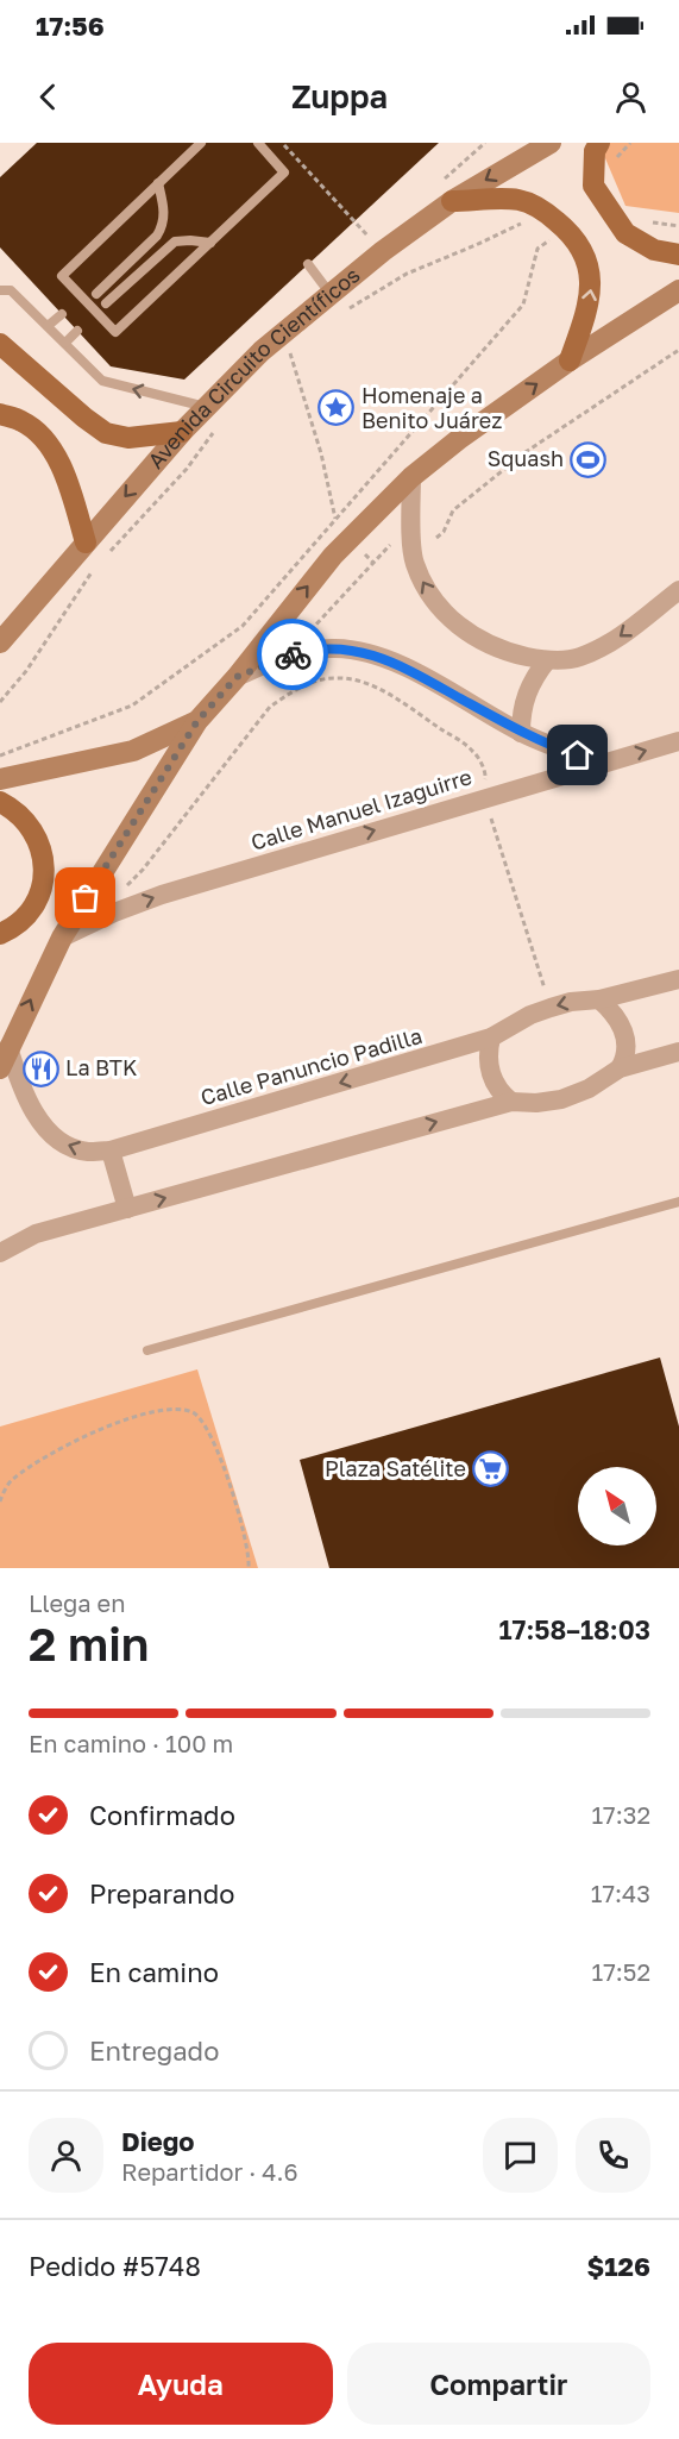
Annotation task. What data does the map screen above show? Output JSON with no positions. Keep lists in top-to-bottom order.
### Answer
{
  "streets": {
    "main road": ["Avenida Circuito Científicos"],
    "street": ["Calle Manuel Izaguirre", "Calle Panuncio Padilla"]
  },
  "one_way": ["Calle Manuel Izaguirre"],
  "places": {
    "place": ["Homenaje a Benito Juárez"],
    "sports": ["Squash"],
    "restaurant": ["La BTK"],
    "supermarket": ["Plaza Satélite"]
  },
  "north": "top left",
  "page": {
    "status": "17:56",
    "header": "Zuppa",
    "heading": ["2 min", "Llega en", "17:58–18:03"],
    "panel": [
      "Diego",
      "Repartidor · 4.6",
      "Pedido #5748",
      "$126"
    ],
    "bar": "En camino · 100 m",
    "list": [
      ["Confirmado", "17:32"],
      ["Preparando", "17:43"],
      ["En camino", "17:52"],
      "Entregado"
    ],
    "buttons": ["Ayuda", "Compartir"]
  }
}
